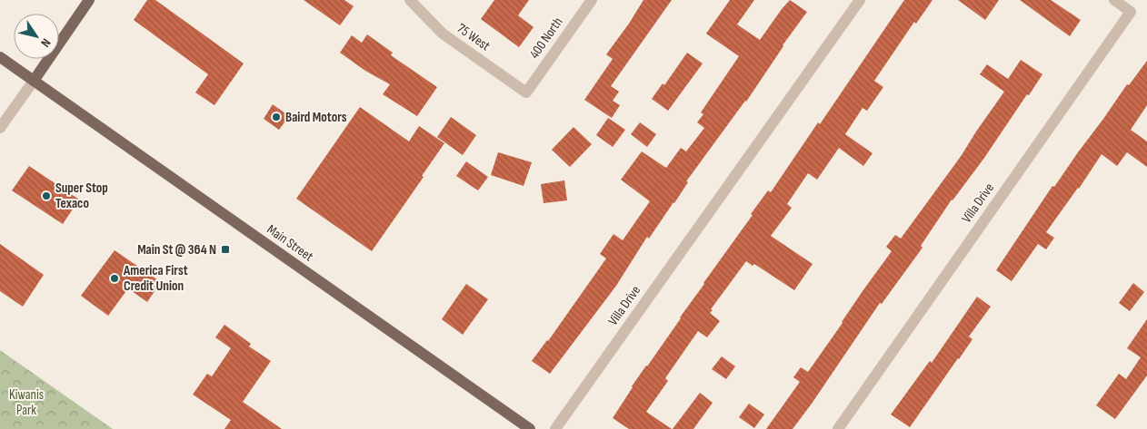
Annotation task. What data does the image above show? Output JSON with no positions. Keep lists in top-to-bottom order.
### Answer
{
  "streets": {
    "main road": ["Main Street"],
    "street": ["75 West", "400 North", "Villa Drive"]
  },
  "crossings": [
    ["75 West", "400 North"]
  ],
  "parks": ["Kiwanis Park"],
  "places": {
    "other": ["Baird Motors", "Super Stop Texaco", "America First Credit Union"],
    "transit": ["Main St @ 364 N"]
  },
  "north": "bottom right"
}
